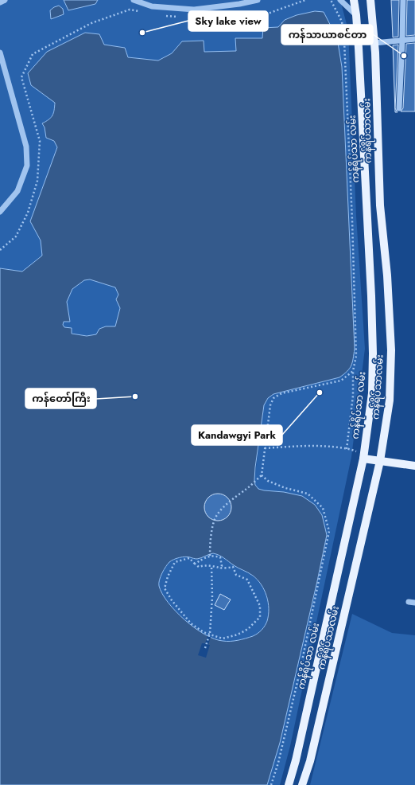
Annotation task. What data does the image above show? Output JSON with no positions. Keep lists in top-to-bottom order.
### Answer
{
  "streets": {
    "main road": ["ကန်ရိပ်သာလမ်း", "ကန်ရိပ်သာ လမ်း"]
  },
  "places": [
    "Sky lake view",
    "ကန်သာယာစင်တာ",
    "Kandawgyi Park",
    "ကန်တော်ကြီး"
  ]
}
